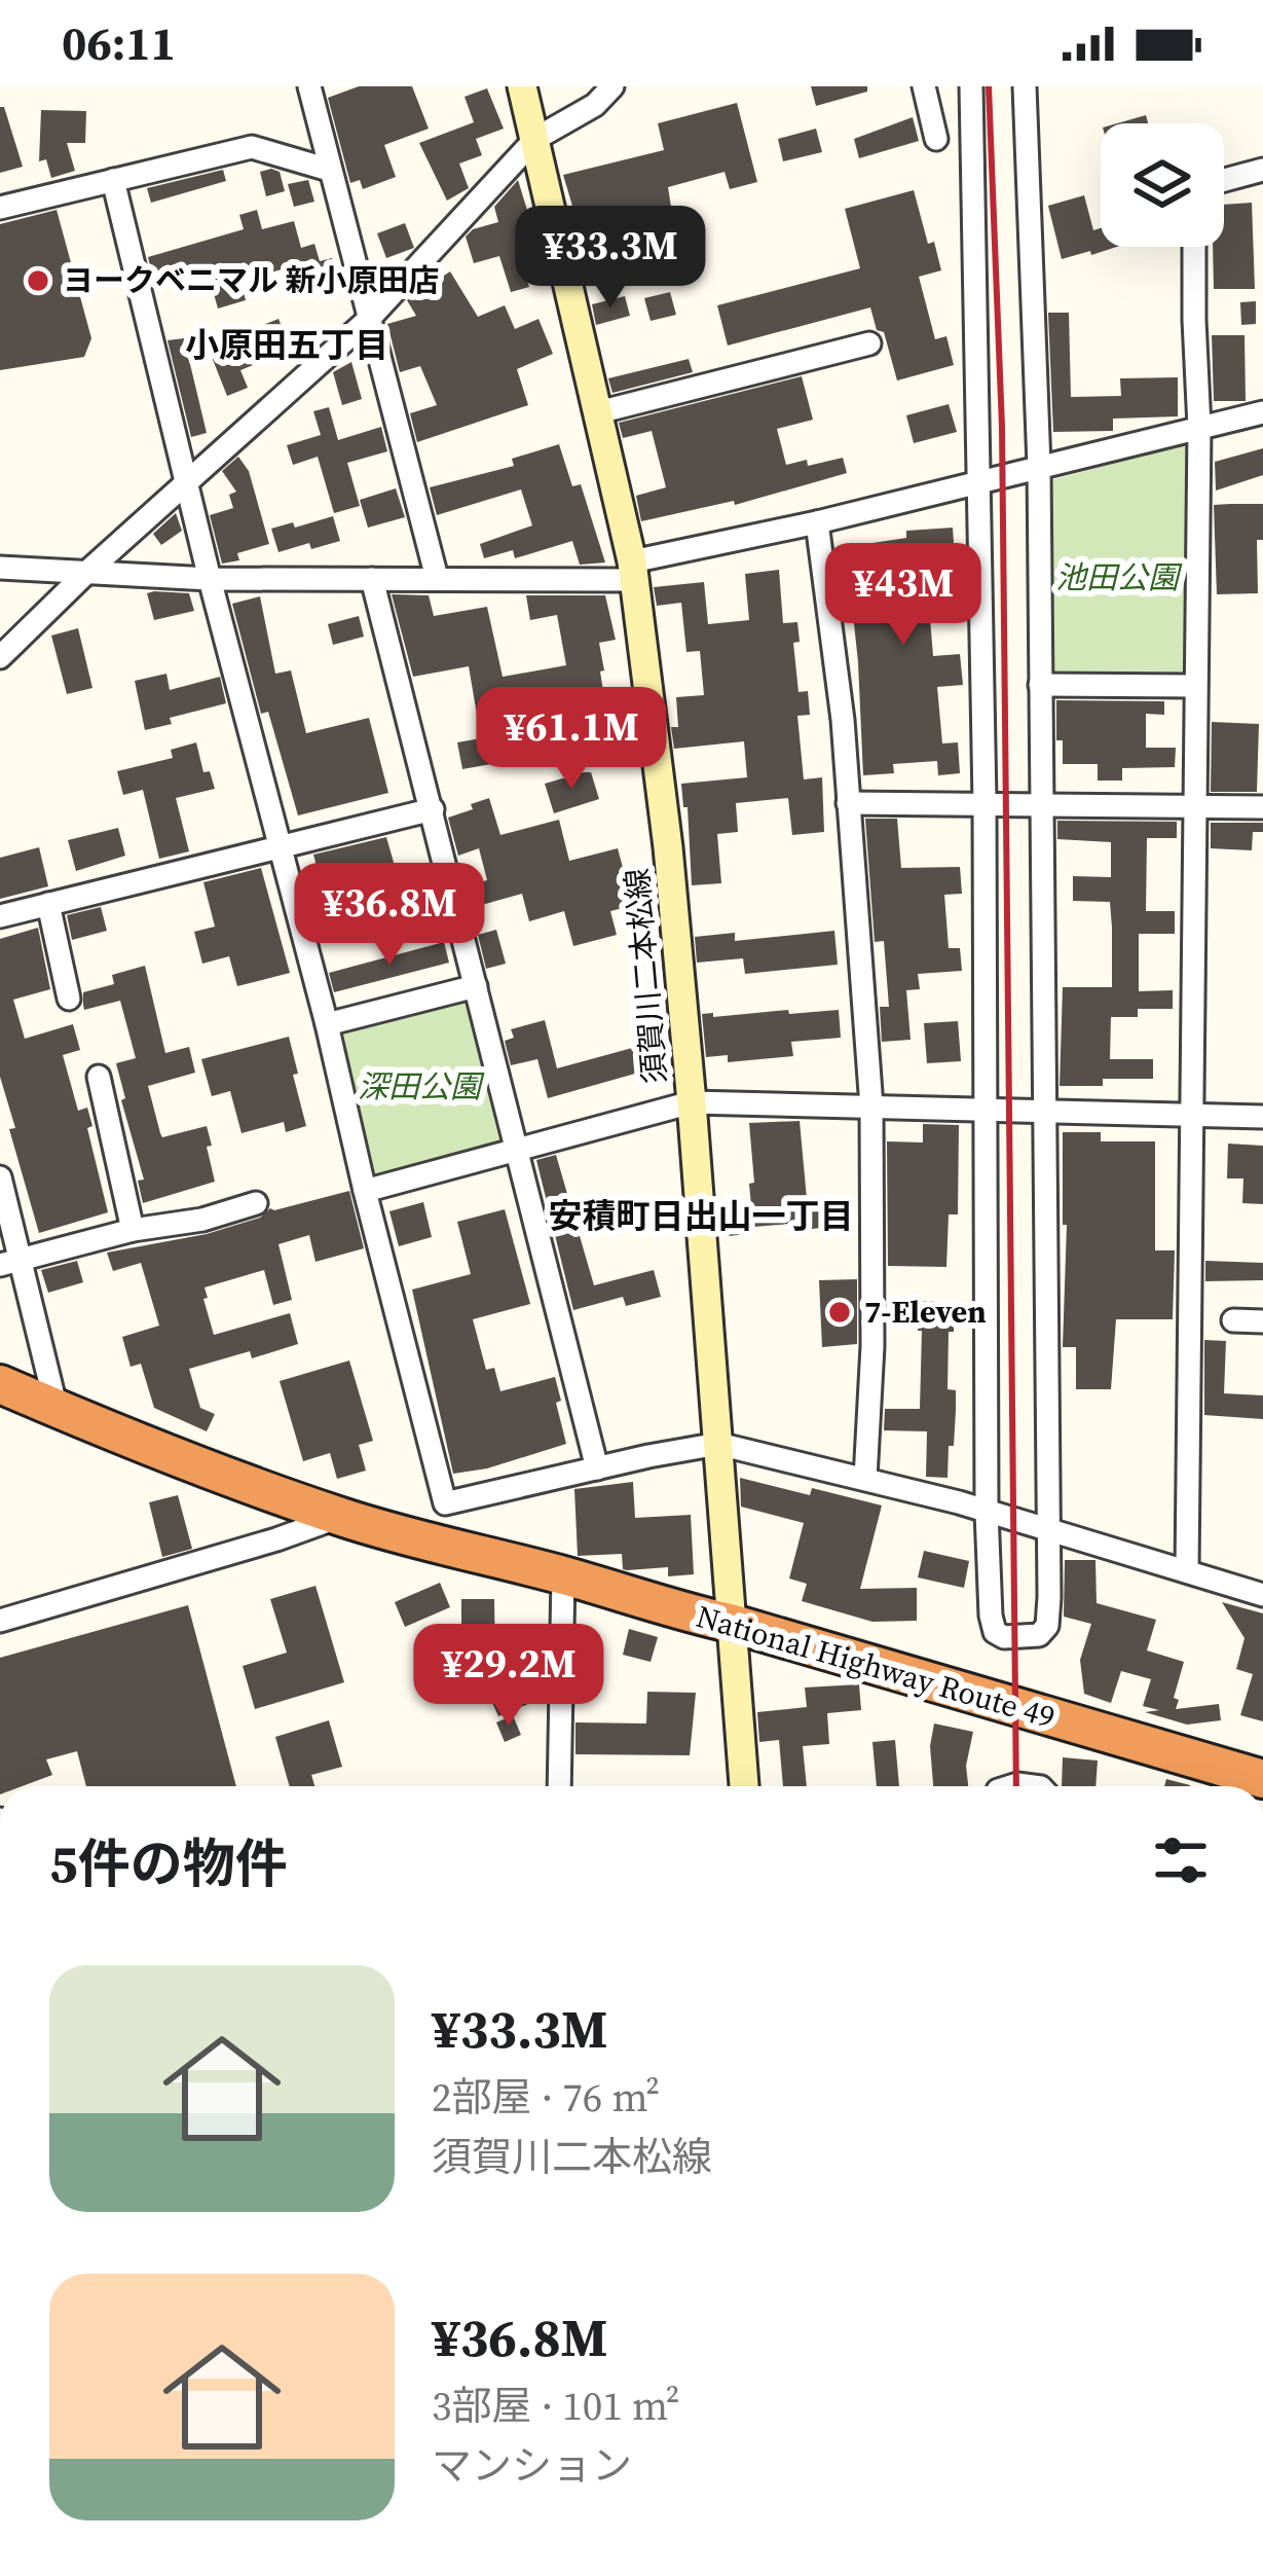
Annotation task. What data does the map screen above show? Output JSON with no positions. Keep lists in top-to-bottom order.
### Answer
{
  "streets": {
    "highway": ["National Highway Route 49"],
    "main road": ["須賀川二本松線"]
  },
  "crossings": [
    ["須賀川二本松線", "National Highway Route 49"]
  ],
  "districts": ["小原田五丁目", "安積町日出山一丁目"],
  "parks": ["池田公園", "深田公園"],
  "places": ["ヨークベニマル 新小原田店", "7-Eleven"],
  "page": {
    "status": "06:11",
    "price": [
      "¥33.3M",
      "¥43M",
      "¥61.1M",
      "¥36.8M",
      "¥29.2M"
    ],
    "heading": "5件の物件",
    "list": [
      {
        "name": "¥33.3M",
        "note": "2部屋 · 76 m² · 須賀川二本松線"
      },
      {
        "name": "¥36.8M",
        "note": "3部屋 · 101 m² · マンション"
      }
    ]
  }
}
